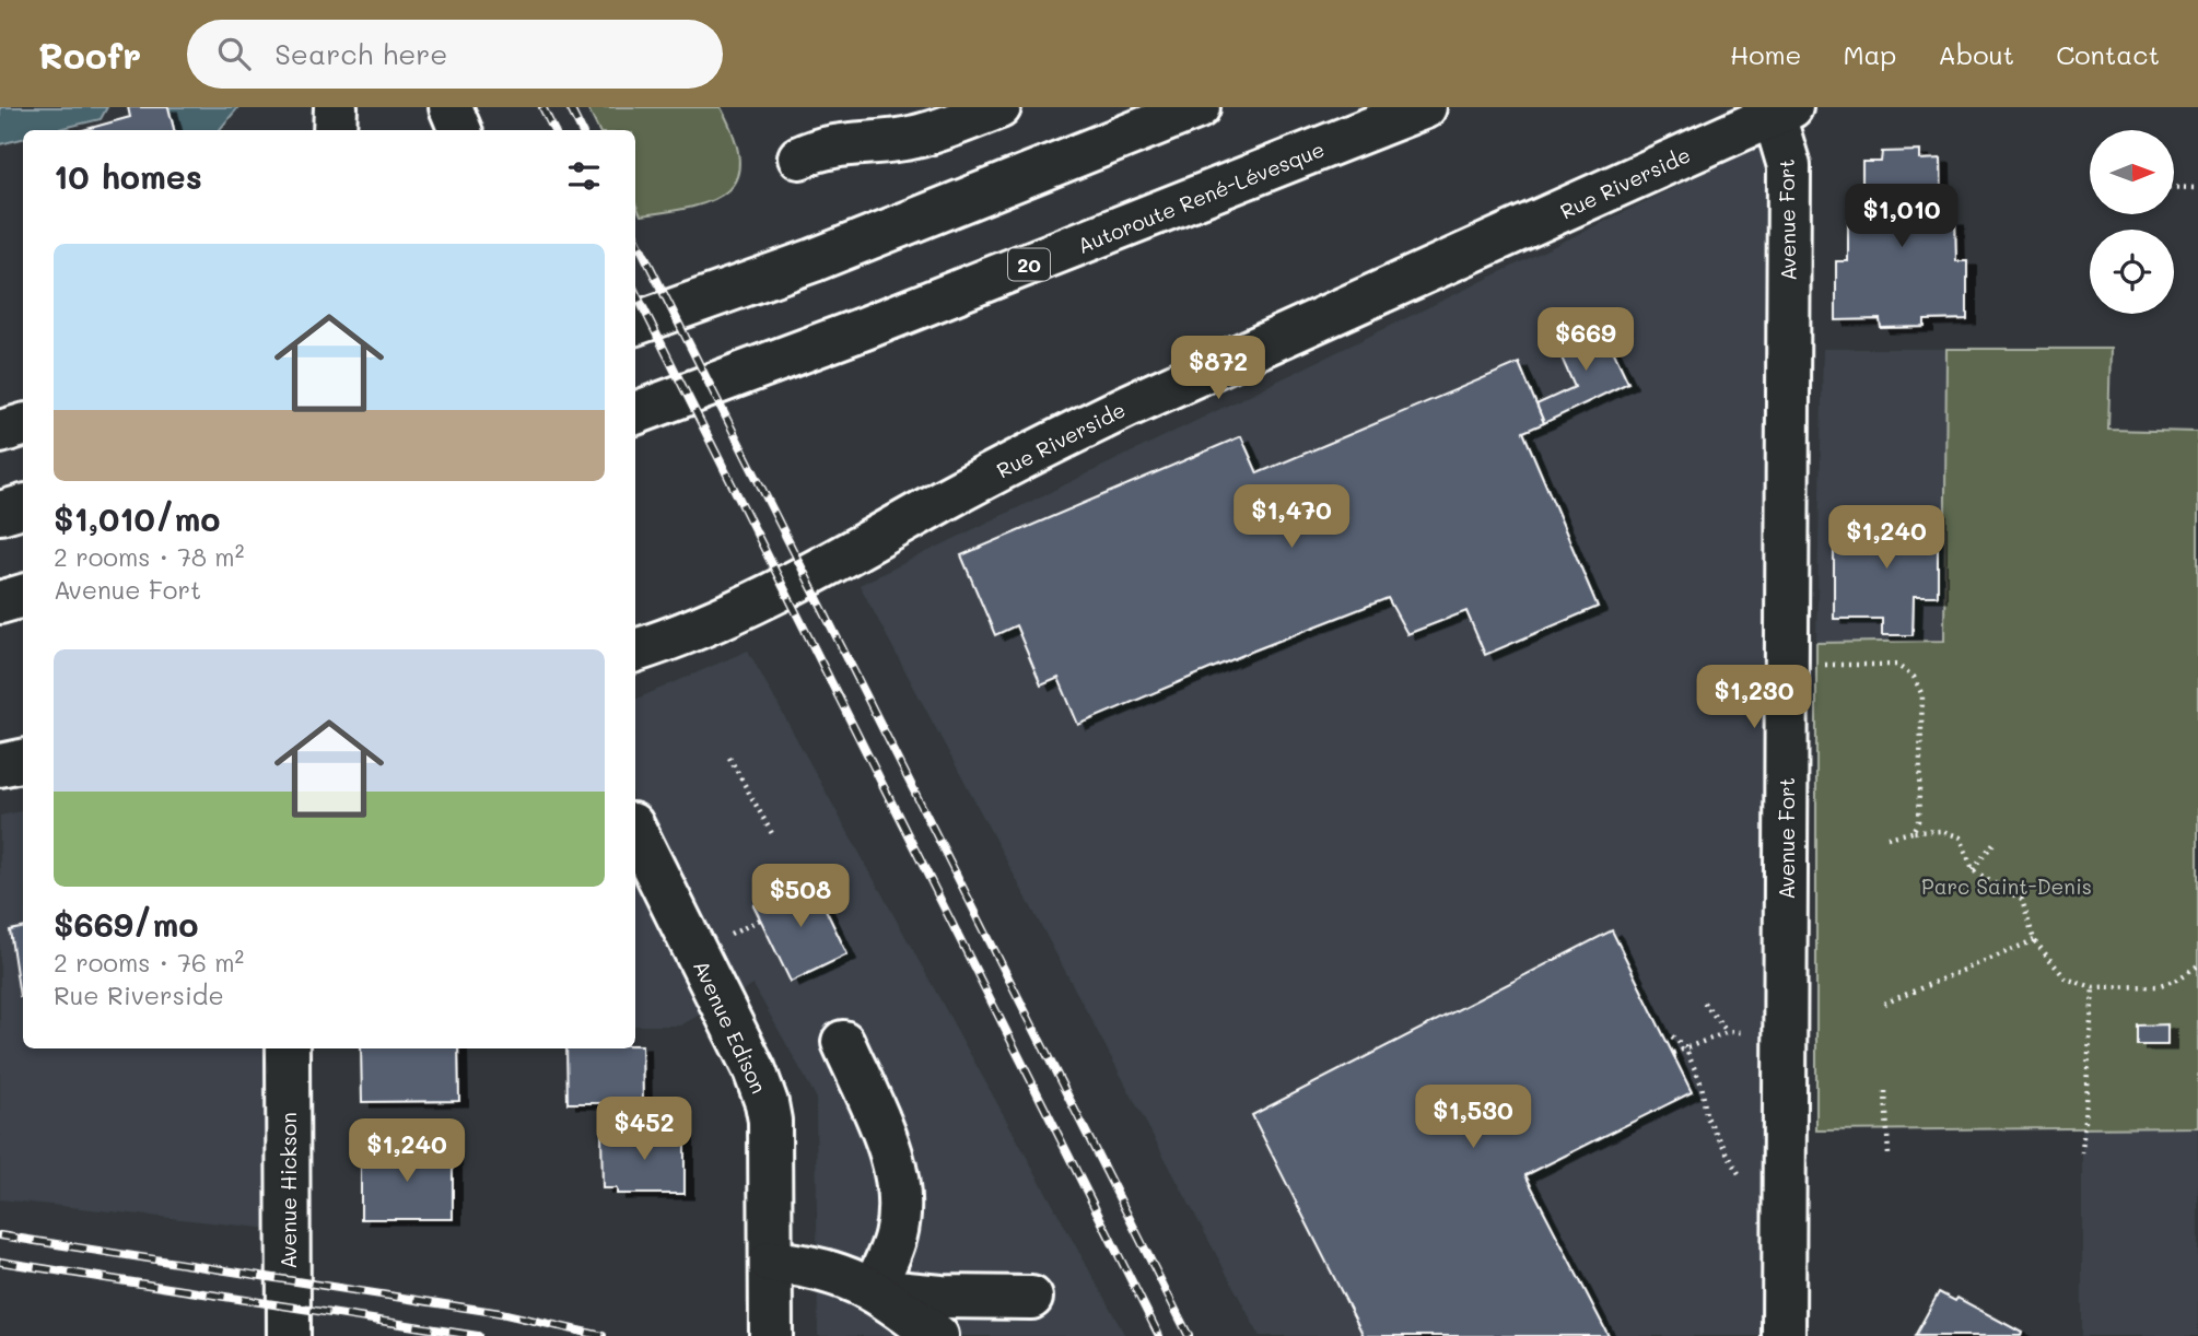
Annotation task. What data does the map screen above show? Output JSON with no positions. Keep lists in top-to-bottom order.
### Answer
{
  "streets": {
    "main road": [
      "Rue Riverside",
      "Autoroute René-Lévesque",
      "Avenue Fort",
      "20",
      "Avenue Edison",
      "Avenue Hickson"
    ]
  },
  "crossings": [
    ["Rue Riverside", "Avenue Fort"]
  ],
  "parks": ["Parc Saint-Denis"],
  "north": "right",
  "page": {
    "header": "Roofr",
    "search": "Search here",
    "nav": [
      "Home",
      "Map",
      "About",
      "Contact"
    ],
    "heading": "10 homes",
    "price": [
      "$1,010",
      "$669",
      "$872",
      "$1,470",
      "$1,240",
      "$1,230",
      "$508",
      "$1,530",
      "$452",
      "$1,240"
    ],
    "list": [
      {
        "name": "$1,010/mo",
        "note": "2 rooms · 78 m² · Avenue Fort"
      },
      {
        "name": "$669/mo",
        "note": "2 rooms · 76 m² · Rue Riverside"
      }
    ]
  }
}
